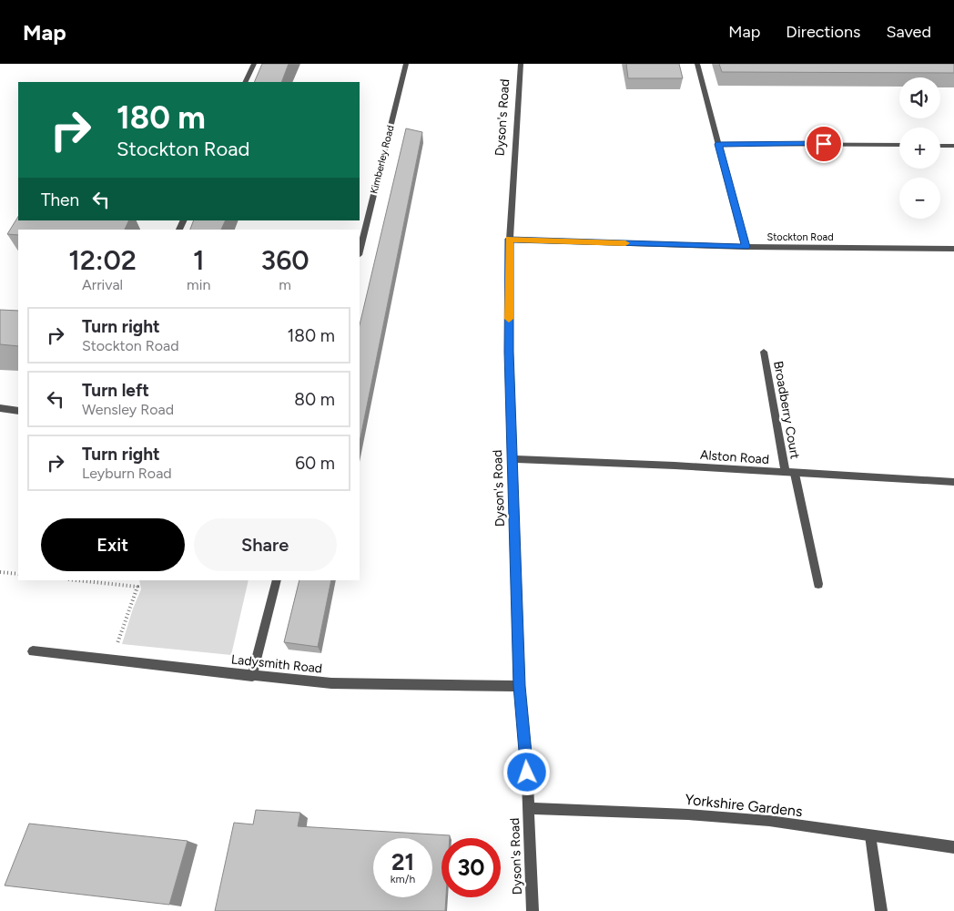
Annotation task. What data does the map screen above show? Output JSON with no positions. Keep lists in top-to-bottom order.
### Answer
{
  "streets": {
    "street": [
      "Dyson's Road",
      "Kimberley Road",
      "Stockton Road",
      "Broadberry Court",
      "Alston Road",
      "Ladysmith Road",
      "Yorkshire Gardens"
    ]
  },
  "crossings": [
    ["Dyson's Road", "Stockton Road"],
    ["Dyson's Road", "Alston Road"],
    ["Dyson's Road", "Ladysmith Road"],
    ["Dyson's Road", "Yorkshire Gardens"],
    ["Broadberry Court", "Alston Road"]
  ],
  "page": {
    "header": "Map",
    "nav": ["Map", "Directions", "Saved"],
    "map_buttons": ["+", "−"],
    "turn": ["180 m", "Stockton Road"],
    "then": "Then",
    "eta": [
      "12:02",
      "Arrival",
      "1",
      "min",
      "360",
      "m"
    ],
    "list": [
      {
        "name": "Turn right",
        "note": "Stockton Road",
        "value": "180 m"
      },
      {
        "name": "Turn left",
        "note": "Wensley Road",
        "value": "80 m"
      },
      {
        "name": "Turn right",
        "note": "Leyburn Road",
        "value": "60 m"
      }
    ],
    "buttons": ["Exit", "Share"],
    "speed": "21 km/h",
    "limit": "30"
  }
}
